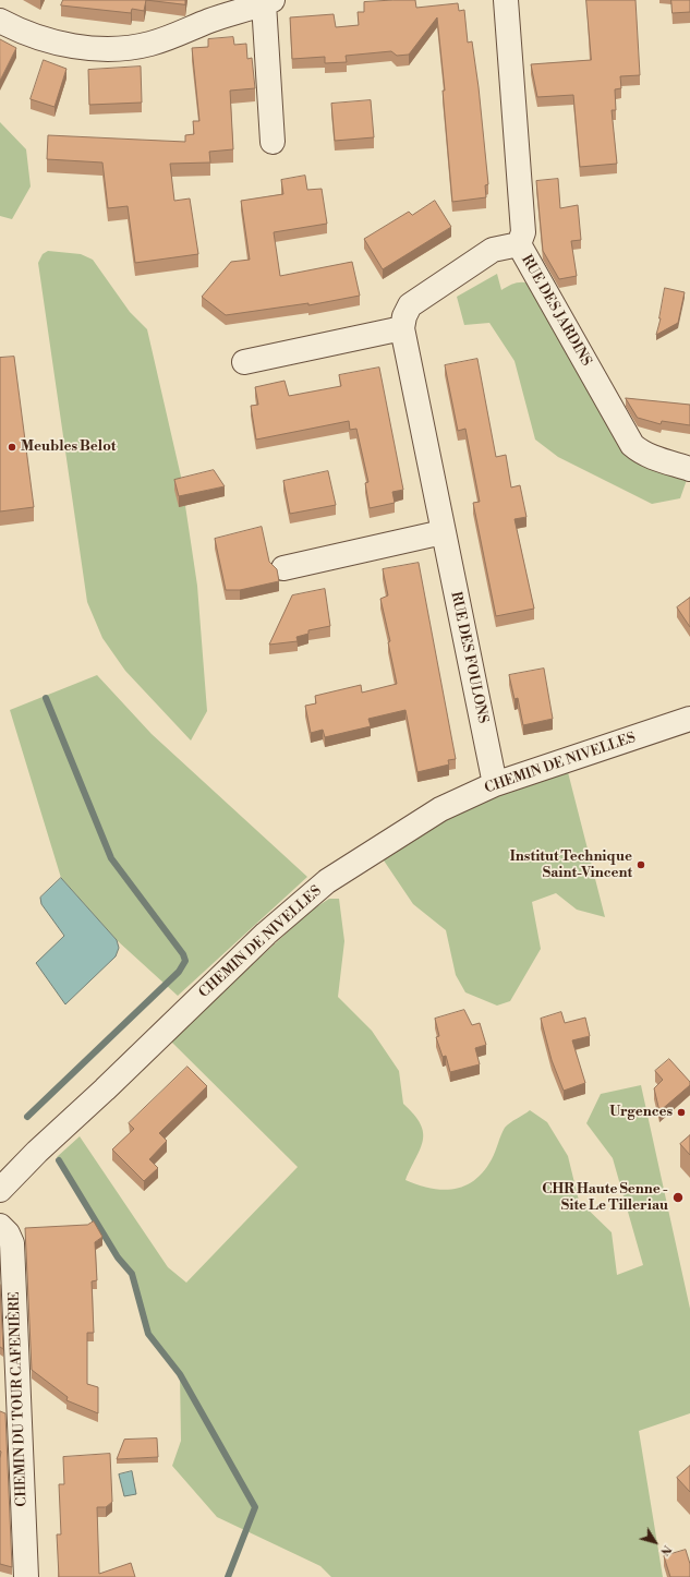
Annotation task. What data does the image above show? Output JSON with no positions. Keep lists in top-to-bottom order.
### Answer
{
  "streets": {
    "street": [
      "RUE DES JARDINS",
      "RUE DES FOULONS",
      "CHEMIN DE NIVELLES",
      "CHEMIN DU TOUR CAFENIÈRE"
    ]
  },
  "crossings": [
    ["RUE DES JARDINS", "RUE DES FOULONS"],
    ["RUE DES FOULONS", "CHEMIN DE NIVELLES"]
  ],
  "places": [
    "Meubles Belot",
    "Institut Technique Saint-Vincent",
    "Urgences",
    "CHR Haute Senne - Site Le Tilleriau"
  ],
  "north": "bottom right"
}
